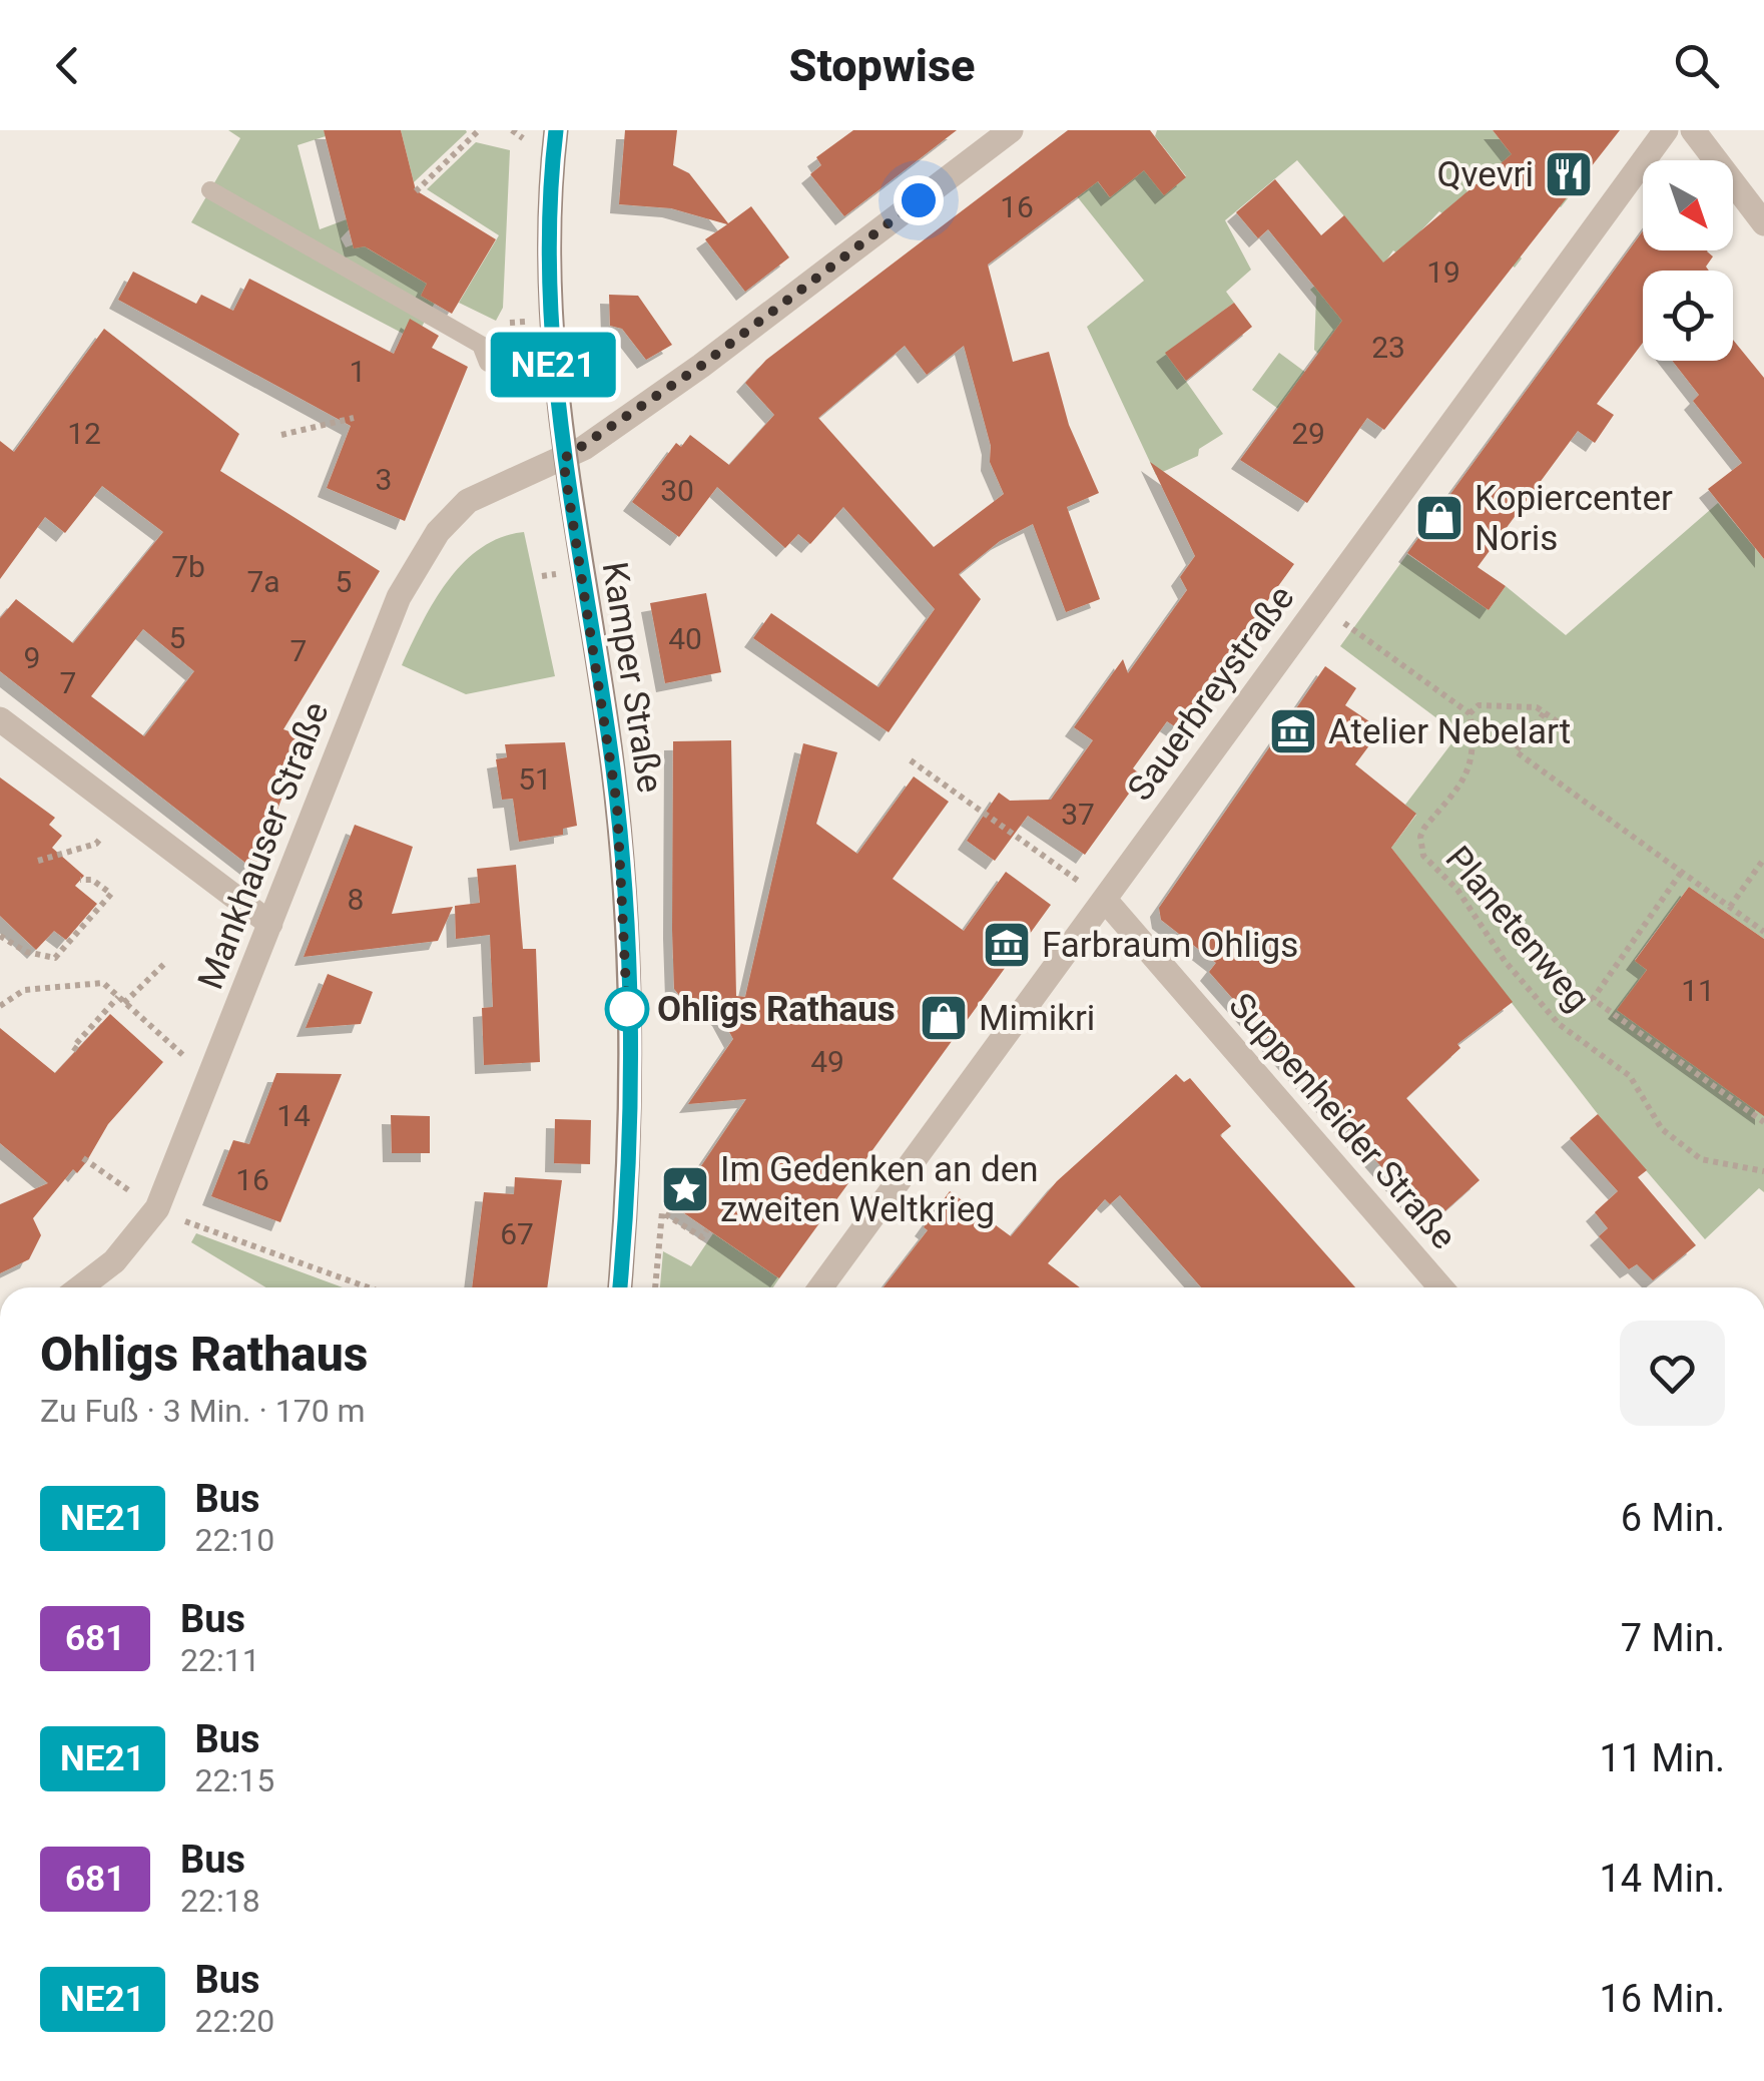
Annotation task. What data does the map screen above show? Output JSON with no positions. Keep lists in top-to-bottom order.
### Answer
{
  "streets": {
    "main road": ["Kamper Straße"],
    "street": ["Sauerbreystraße", "Mankhauser Straße", "Suppenheider Straße"],
    "path": ["Planetenweg"]
  },
  "crossings": [
    ["Kamper Straße", "Mankhauser Straße"],
    ["Sauerbreystraße", "Suppenheider Straße"]
  ],
  "places": {
    "restaurant": ["Qvevri"],
    "shop": ["Kopiercenter Noris", "Mimikri"],
    "museum": ["Atelier Nebelart", "Farbraum Ohligs"],
    "other": ["Ohligs Rathaus"],
    "place": ["Im Gedenken an den zweiten Weltkrieg"]
  },
  "lines": ["bus line NE21"],
  "house_numbers": [
    "16",
    "19",
    "23",
    "1",
    "12",
    "29",
    "3",
    "30",
    "7b",
    "7a",
    "5",
    "5",
    "40",
    "7",
    "9",
    "7",
    "51",
    "37",
    "8",
    "11",
    "49",
    "14",
    "16",
    "67"
  ],
  "north": "bottom right",
  "page": {
    "header": "Stopwise",
    "on_map": "NE21",
    "heading": ["Ohligs Rathaus", "Zu Fuß · 3 Min. · 170 m"],
    "list": [
      {
        "mark": "NE21",
        "name": "Bus",
        "note": "22:10",
        "value": "6 Min."
      },
      {
        "mark": "681",
        "name": "Bus",
        "note": "22:11",
        "value": "7 Min."
      },
      {
        "mark": "NE21",
        "name": "Bus",
        "note": "22:15",
        "value": "11 Min."
      },
      {
        "mark": "681",
        "name": "Bus",
        "note": "22:18",
        "value": "14 Min."
      },
      {
        "mark": "NE21",
        "name": "Bus",
        "note": "22:20",
        "value": "16 Min."
      }
    ]
  }
}
